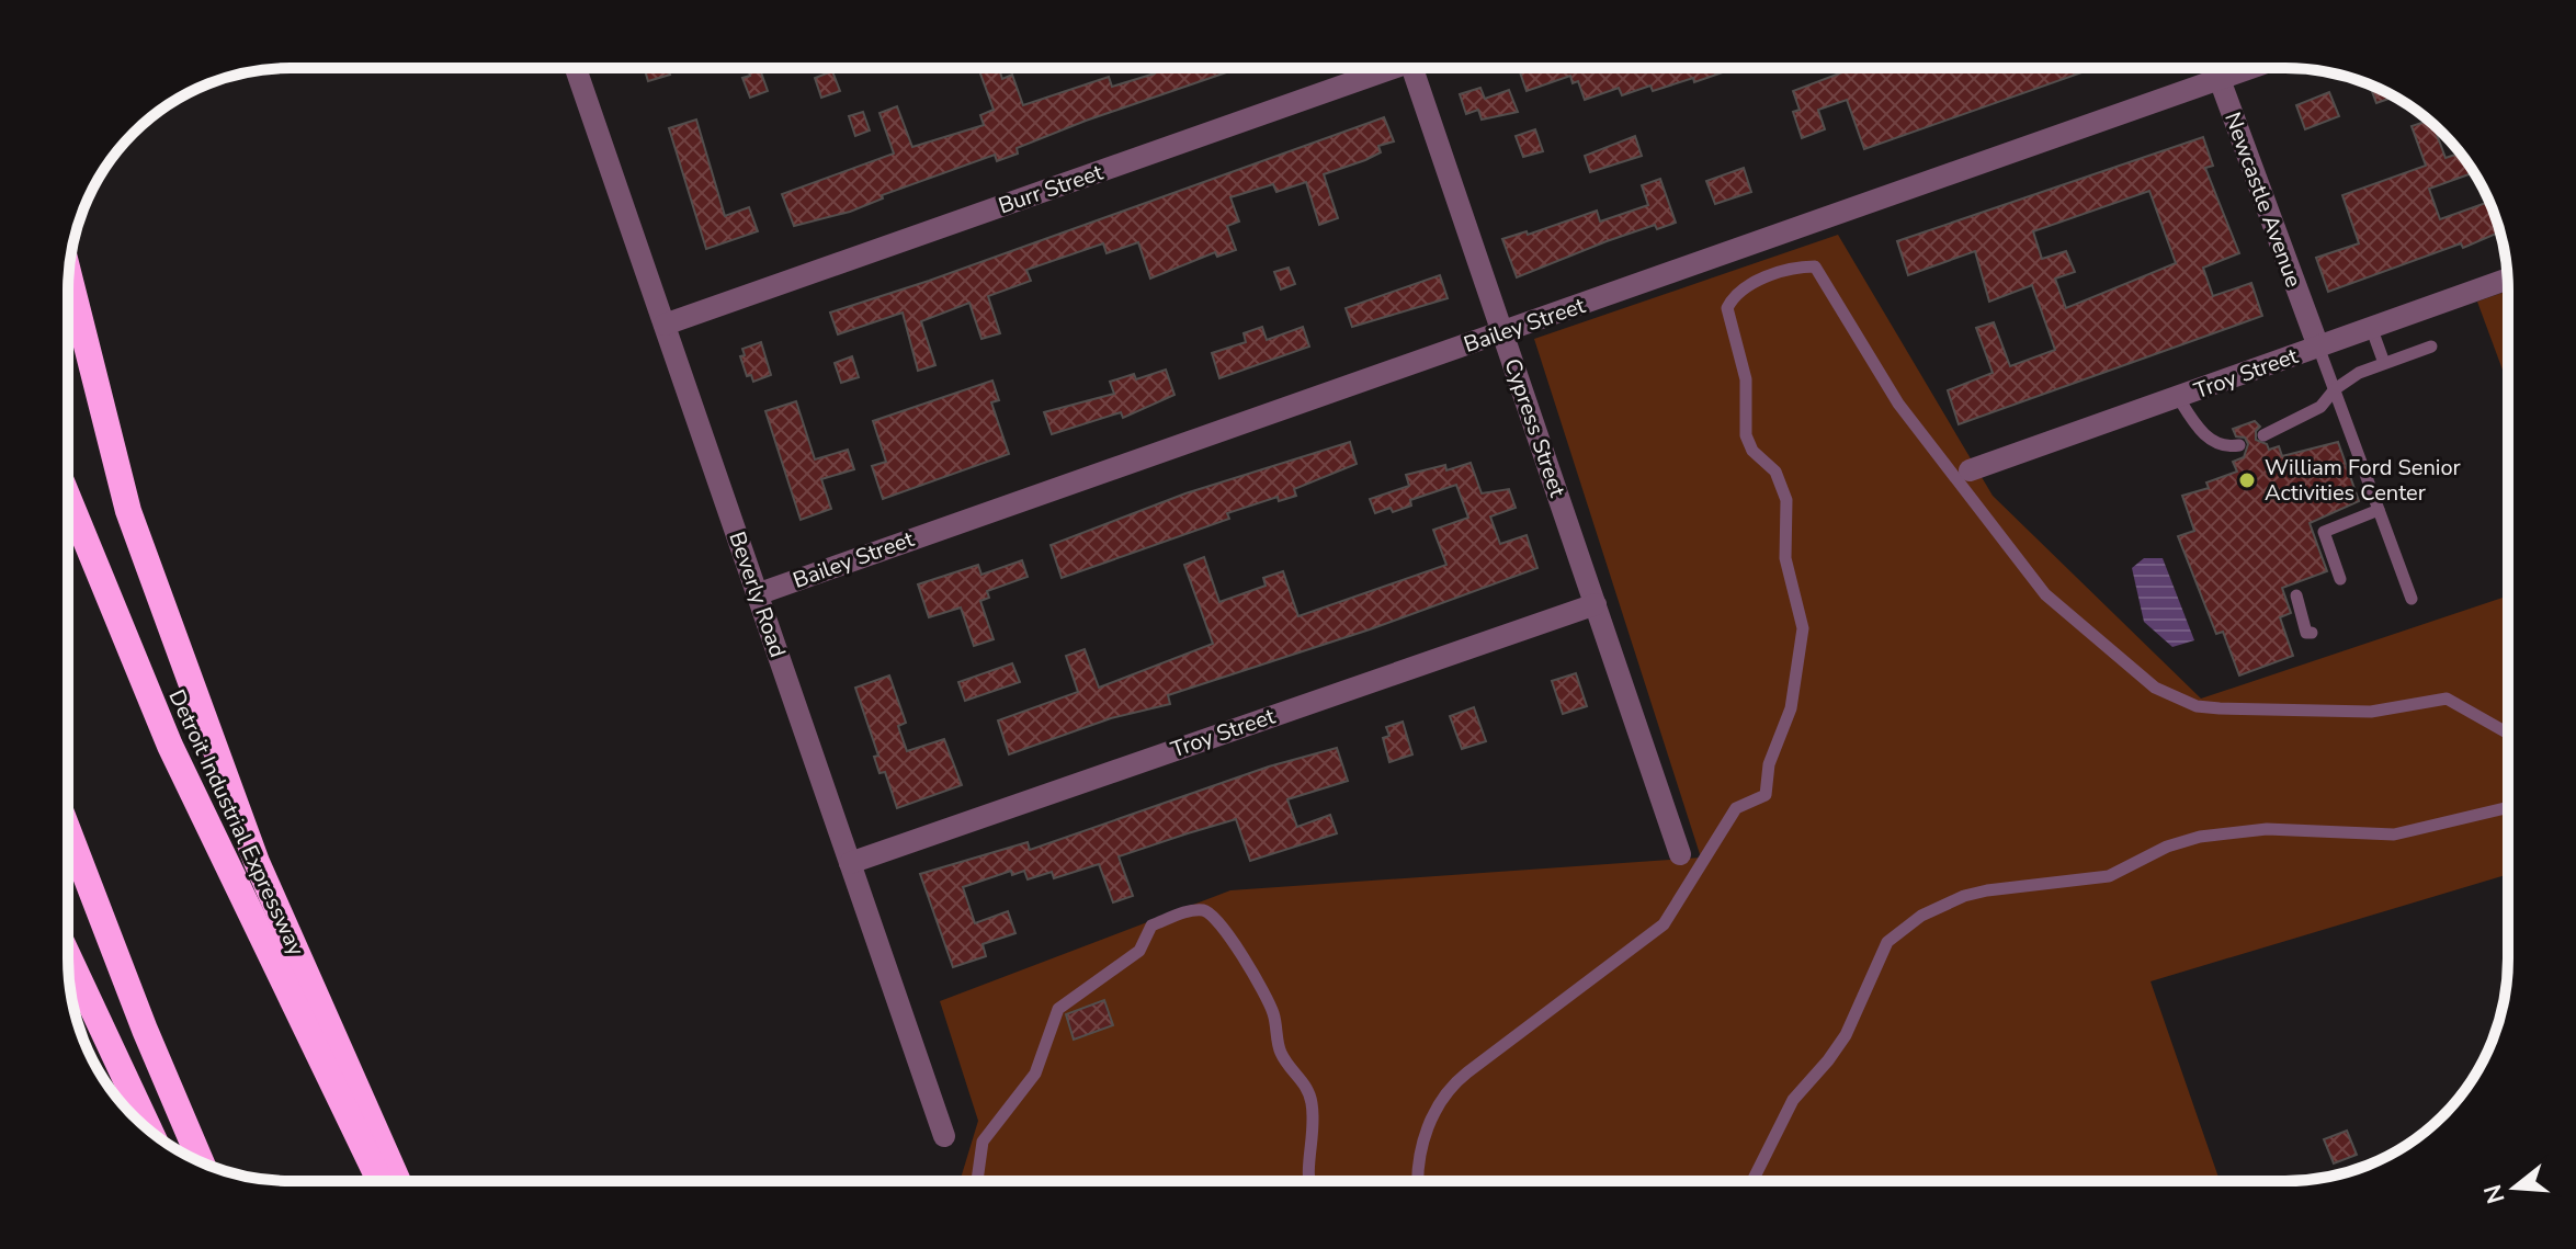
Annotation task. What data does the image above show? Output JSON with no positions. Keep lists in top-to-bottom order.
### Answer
{
  "streets": {
    "highway": ["Detroit Industrial Expressway"],
    "street": [
      "Burr Street",
      "Newcastle Avenue",
      "Bailey Street",
      "Troy Street",
      "Cypress Street",
      "Beverly Road"
    ]
  },
  "crossings": [
    ["Burr Street", "Beverly Road"],
    ["Newcastle Avenue", "Bailey Street"],
    ["Newcastle Avenue", "Troy Street"],
    ["Bailey Street", "Cypress Street"],
    ["Bailey Street", "Beverly Road"],
    ["Troy Street", "Cypress Street"],
    ["Troy Street", "Beverly Road"]
  ],
  "places": ["William Ford Senior Activities Center"],
  "north": "left"
}
